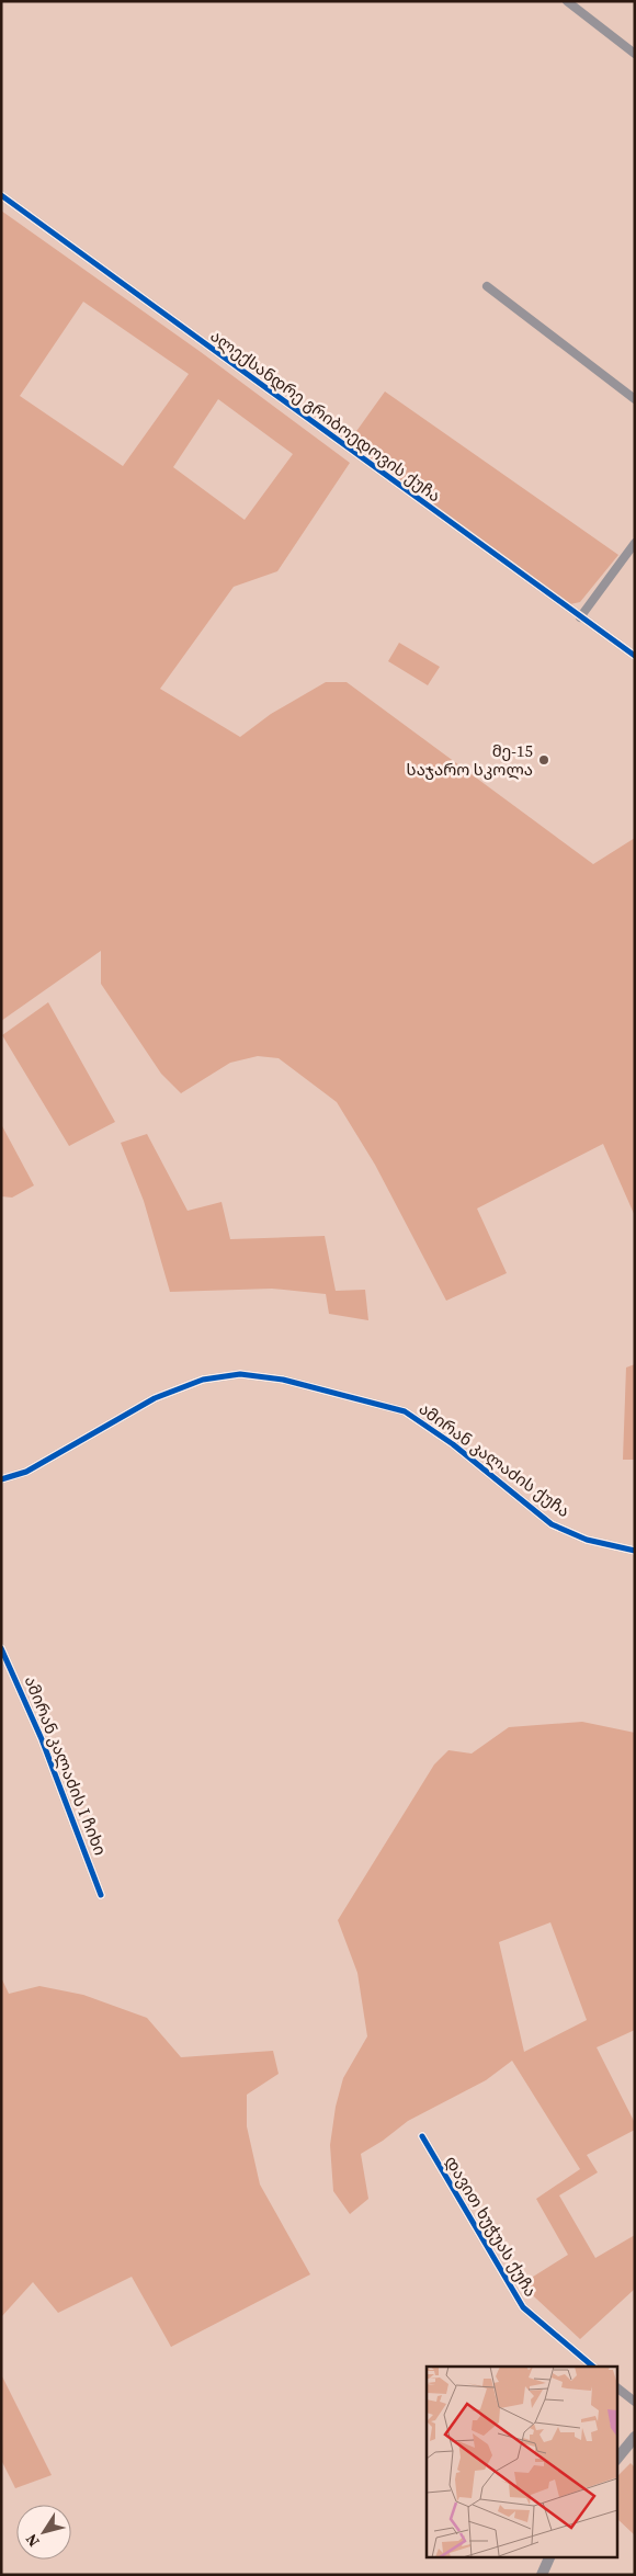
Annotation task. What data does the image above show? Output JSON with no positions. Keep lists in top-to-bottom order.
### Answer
{
  "streets": {
    "street": [
      "ალექსანდრე გრიბოედოვის ქუჩა",
      "ამირან კალაძის ქუჩა",
      "ამირან კალაძის I ჩიხი",
      "დავით ხუჭუას ქუჩა"
    ]
  },
  "places": ["მე-15 საჯარო სკოლა"],
  "north": "bottom left"
}
